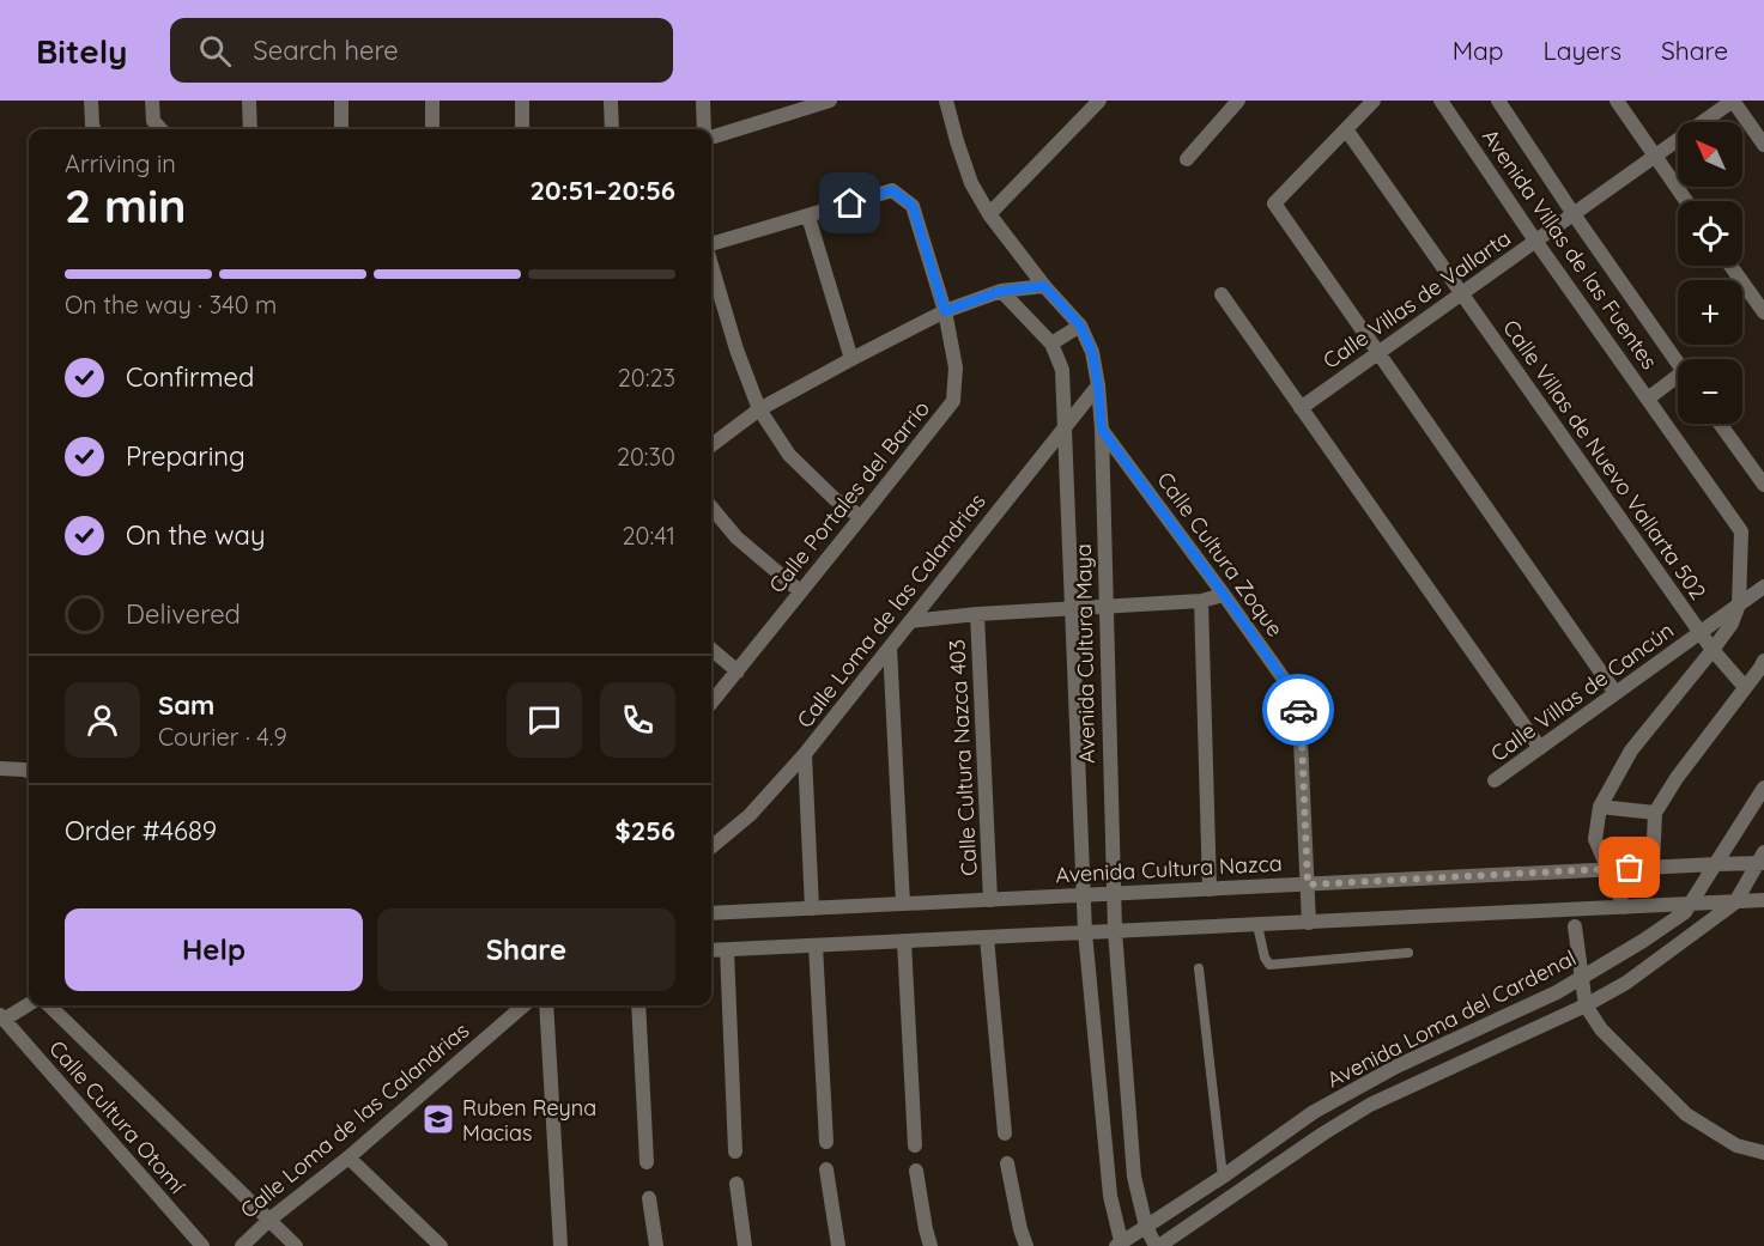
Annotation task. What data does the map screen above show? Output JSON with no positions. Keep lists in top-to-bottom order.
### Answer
{
  "streets": {
    "street": [
      "Avenida Villas de las Fuentes",
      "Calle Villas de Vallarta",
      "Calle Villas de Nuevo Vallarta 502",
      "Calle Portales del Barrio",
      "Calle Cultura Zoque",
      "Calle Loma de las Calandrias",
      "Avenida Cultura Maya",
      "Calle Villas de Cancún",
      "Calle Cultura Nazca 403",
      "Avenida Cultura Nazca",
      "Avenida Loma del Cardenal",
      "Calle Cultura Otomí"
    ]
  },
  "crossings": [
    ["Avenida Villas de las Fuentes", "Calle Villas de Vallarta"],
    ["Avenida Villas de las Fuentes", "Calle Villas de Nuevo Vallarta 502"],
    ["Avenida Villas de las Fuentes", "Calle Villas de Cancún"],
    ["Avenida Villas de las Fuentes", "Avenida Cultura Nazca"],
    ["Calle Villas de Vallarta", "Calle Villas de Nuevo Vallarta 502"],
    ["Calle Villas de Nuevo Vallarta 502", "Calle Villas de Cancún"],
    ["Calle Cultura Zoque", "Avenida Cultura Maya"],
    ["Calle Cultura Zoque", "Avenida Cultura Nazca"],
    ["Calle Loma de las Calandrias", "Avenida Cultura Maya"],
    ["Avenida Cultura Maya", "Avenida Cultura Nazca"],
    ["Avenida Cultura Maya", "Avenida Loma del Cardenal"],
    ["Calle Cultura Nazca 403", "Avenida Cultura Nazca"],
    ["Avenida Cultura Nazca", "Avenida Loma del Cardenal"]
  ],
  "places": {
    "school or university": ["Ruben Reyna Macias"]
  },
  "north": "top left",
  "page": {
    "header": "Bitely",
    "search": "Search here",
    "nav": ["Map", "Layers", "Share"],
    "map_buttons": ["+", "−"],
    "heading": ["2 min", "Arriving in", "20:51–20:56"],
    "panel": [
      "Sam",
      "Courier · 4.9",
      "Order #4689",
      "$256"
    ],
    "bar": "On the way · 340 m",
    "list": [
      ["Confirmed", "20:23"],
      ["Preparing", "20:30"],
      ["On the way", "20:41"],
      "Delivered"
    ],
    "buttons": ["Help", "Share"]
  }
}
